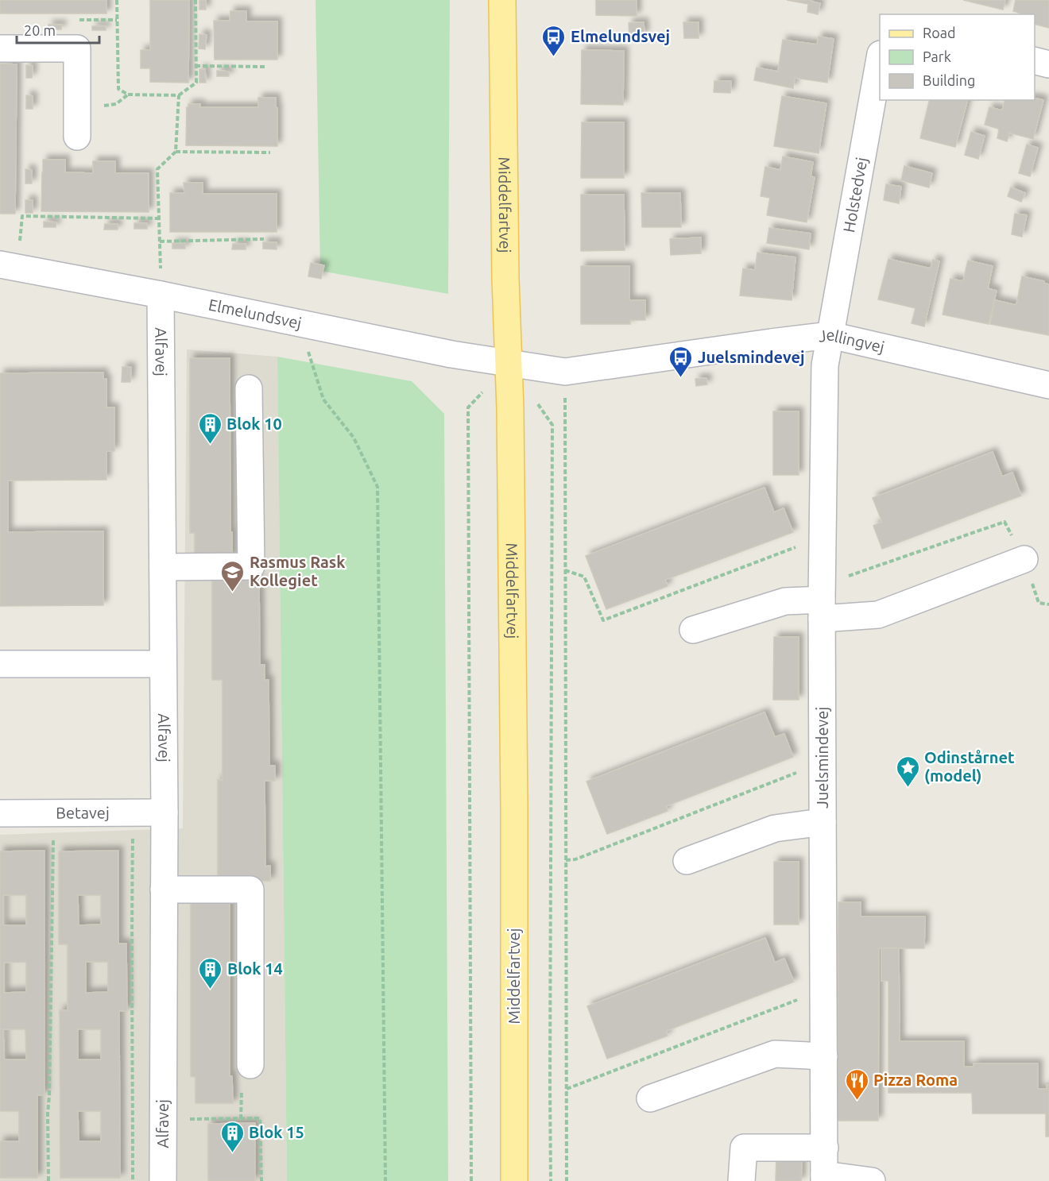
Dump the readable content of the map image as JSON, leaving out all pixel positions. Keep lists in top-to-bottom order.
{
  "streets": {
    "main road": ["Middelfartvej"],
    "street": [
      "Holstedvej",
      "Elmelundsvej",
      "Jellingvej",
      "Alfavej",
      "Juelsmindevej",
      "Betavej"
    ]
  },
  "crossings": [
    ["Holstedvej", "Jellingvej"],
    ["Holstedvej", "Juelsmindevej"],
    ["Middelfartvej", "Elmelundsvej"],
    ["Middelfartvej", "Jellingvej"],
    ["Elmelundsvej", "Jellingvej"],
    ["Elmelundsvej", "Alfavej"],
    ["Jellingvej", "Juelsmindevej"],
    ["Alfavej", "Betavej"]
  ],
  "places": {
    "bus stop": ["Elmelundsvej", "Juelsmindevej"],
    "building": ["Blok 10", "Blok 14", "Blok 15"],
    "school or university": ["Rasmus Rask Kollegiet"],
    "place": ["Odinstårnet (model)"],
    "restaurant": ["Pizza Roma"]
  },
  "legend": ["Road", "Park", "Building"],
  "scale_bar": "20 m"
}
